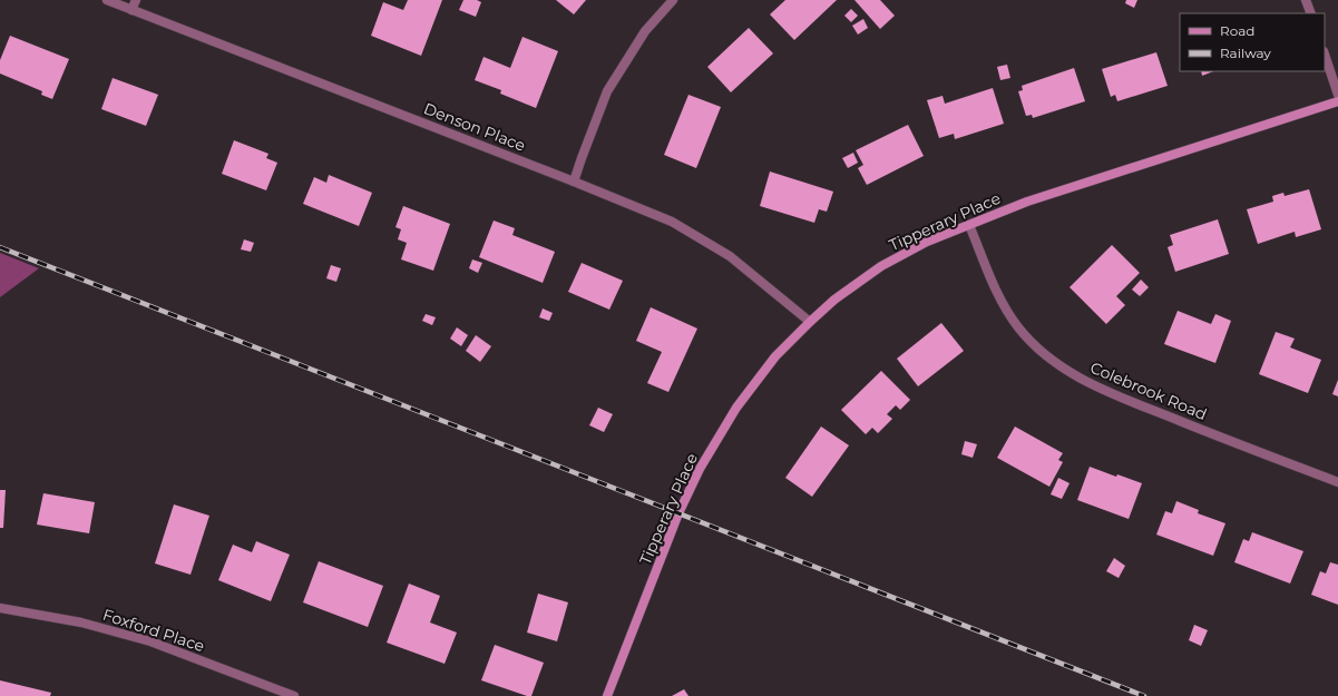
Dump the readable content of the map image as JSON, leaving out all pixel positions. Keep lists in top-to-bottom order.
{
  "streets": {
    "street": [
      "Denson Place",
      "Tipperary Place",
      "Colebrook Road",
      "Foxford Place"
    ]
  },
  "crossings": [
    ["Denson Place", "Tipperary Place"],
    ["Tipperary Place", "Colebrook Road"]
  ],
  "legend": ["Road", "Railway"]
}
